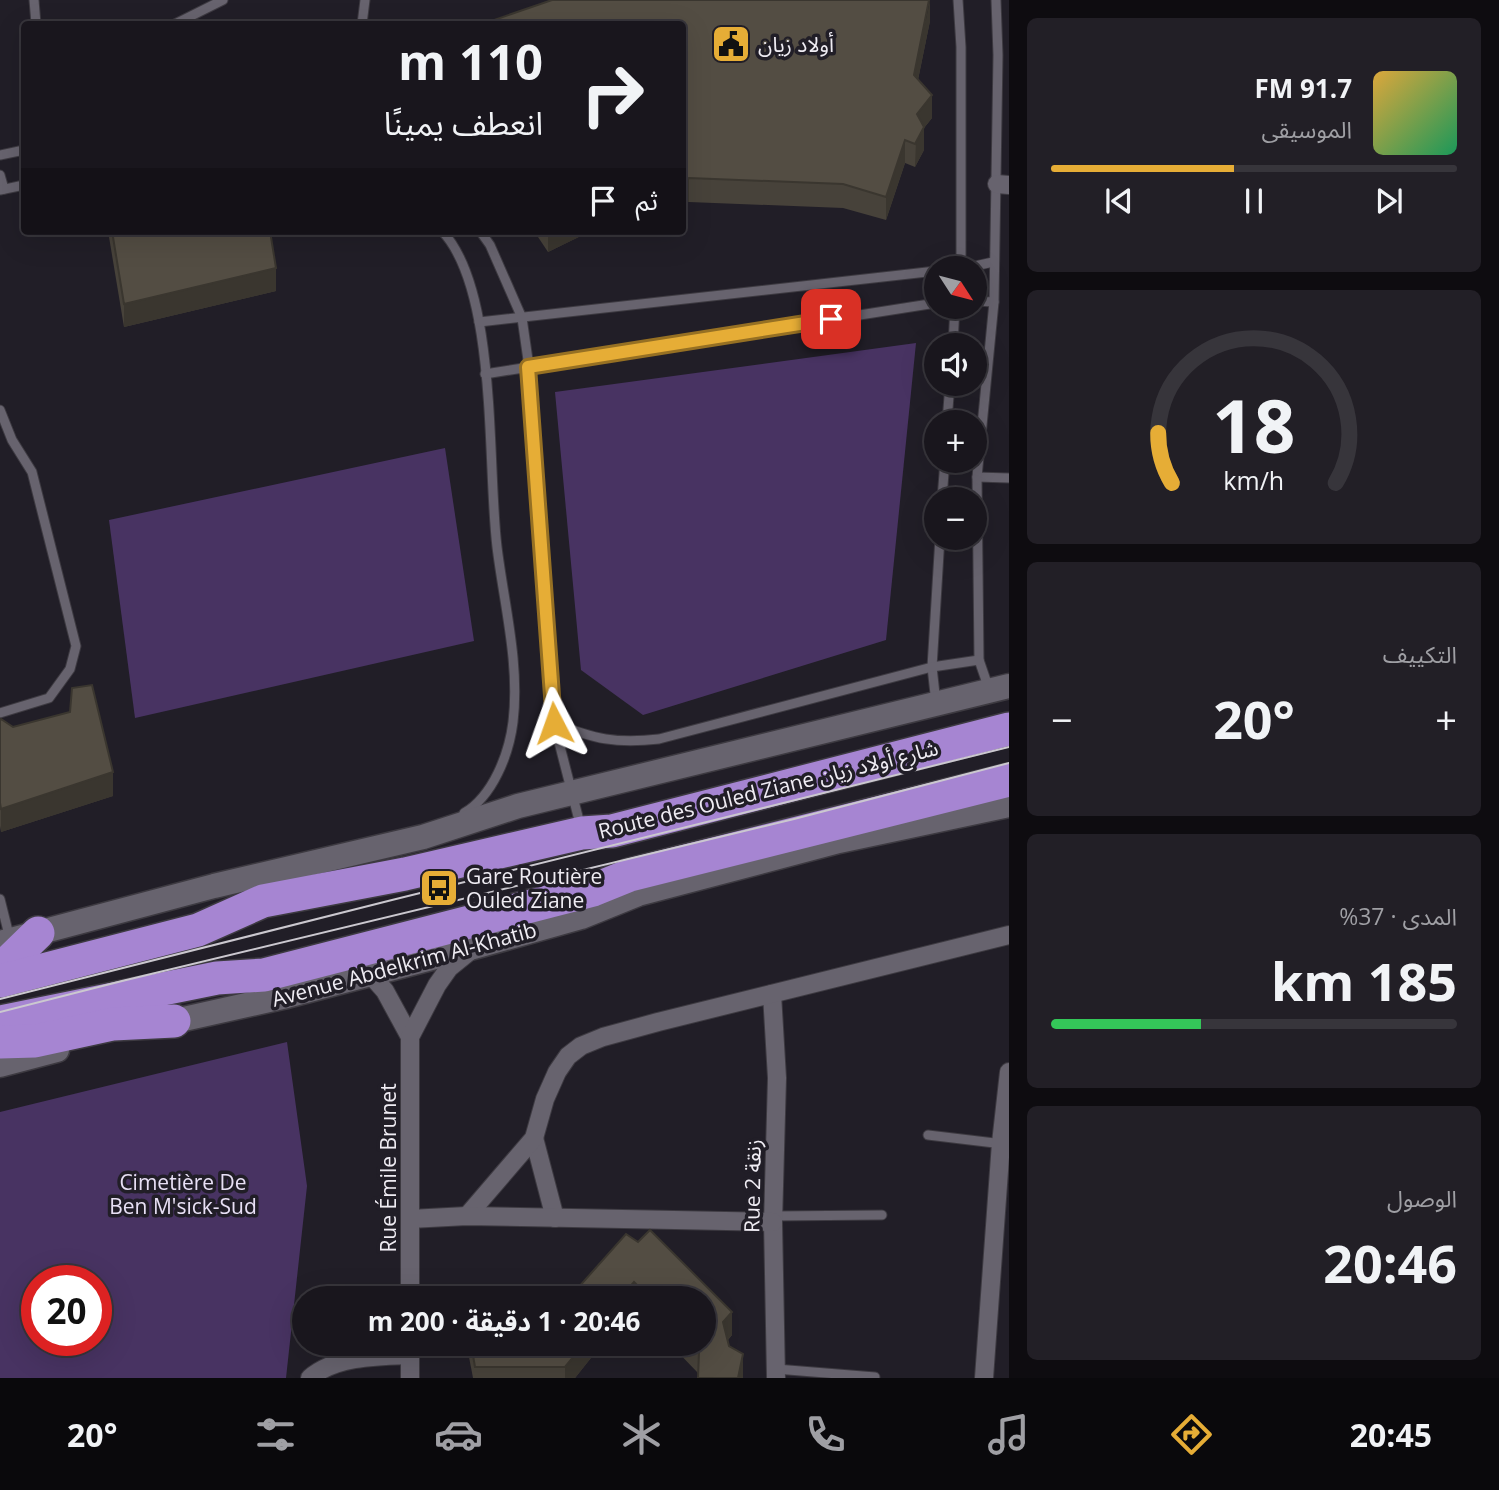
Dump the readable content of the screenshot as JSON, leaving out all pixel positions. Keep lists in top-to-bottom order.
{
  "streets": {
    "highway": ["Route des Ouled Ziane شارع أولاد زيان"],
    "street": ["Avenue Abdelkrim Al-Khatib", "Rue Émile Brunet", "Rue 2 زنقة"]
  },
  "crossings": [
    ["Avenue Abdelkrim Al-Khatib", "Rue Émile Brunet"]
  ],
  "parks": ["Cimetière De Ben M'sick-Sud"],
  "places": {
    "public building": ["أولاد زيان"],
    "bus stop": ["Gare Routière Ouled Ziane"]
  },
  "north": "bottom right",
  "page": {
    "turn": ["110 m", "انعطف يمينًا"],
    "song": ["91.7 FM", "الموسيقى"],
    "then": "ثم",
    "map_buttons": ["+", "−"],
    "tile": [
      "التكييف",
      ["المدى · 37%", "185 km"],
      ["الوصول", "20:46"]
    ],
    "heat": ["−", "20°", "+"],
    "limit": "20",
    "trip": "20:46 · 1 دقيقة · 200 m",
    "tabs": ["20:45", "20°"],
    "gauge": ["18", "km/h"]
  }
}
